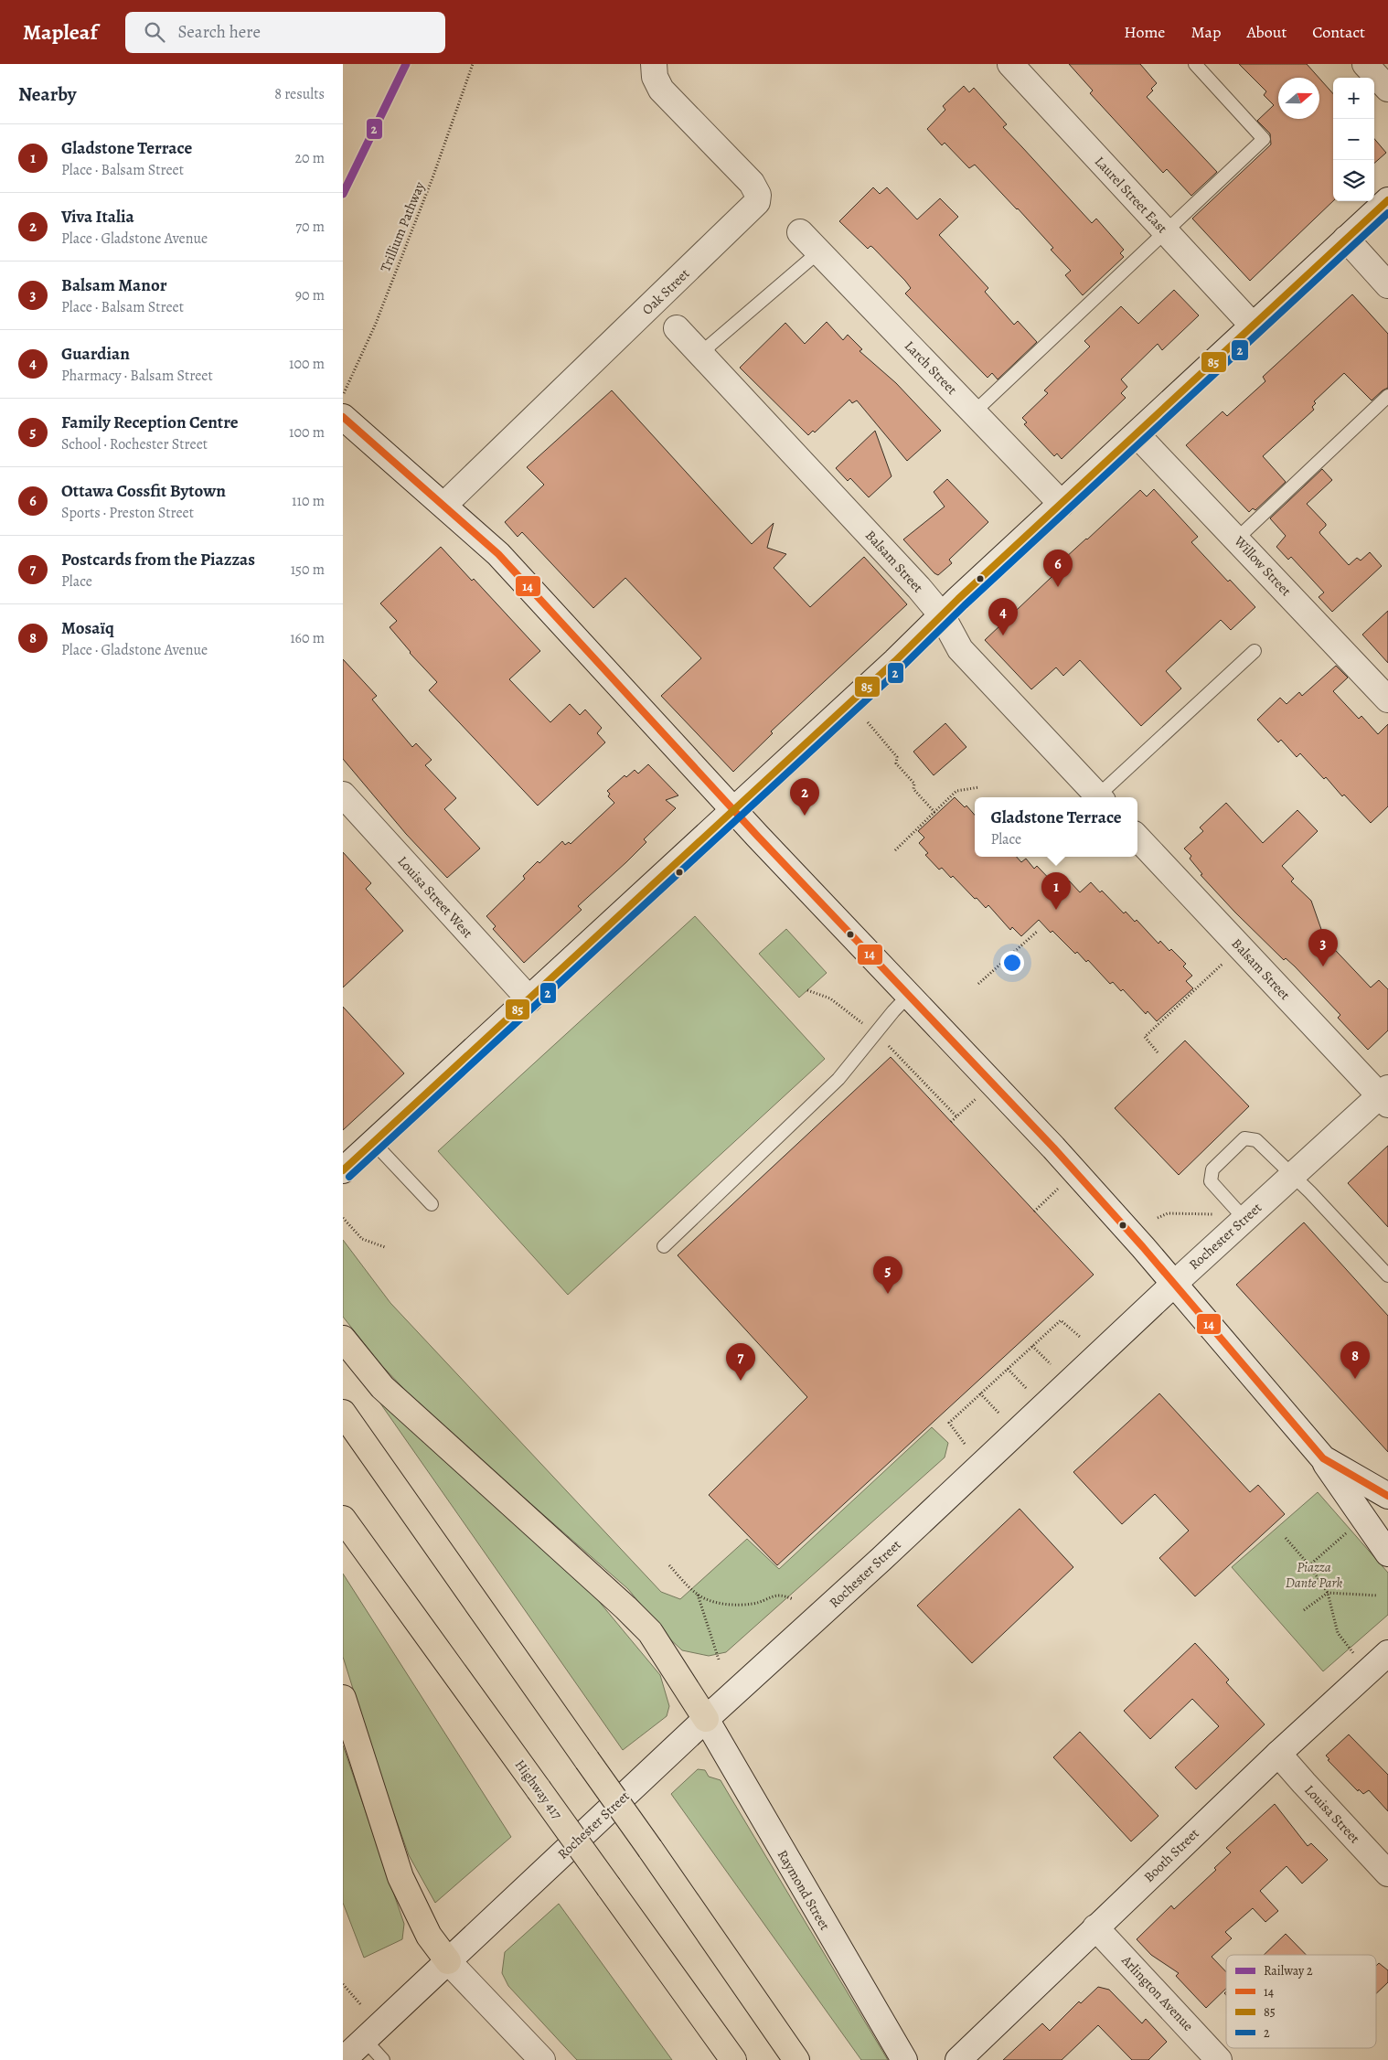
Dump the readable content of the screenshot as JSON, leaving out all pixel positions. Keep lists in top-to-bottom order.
{
  "streets": {
    "highway": ["Highway 417"],
    "street": [
      "Laurel Street East",
      "Oak Street",
      "Larch Street",
      "Balsam Street",
      "Willow Street",
      "Louisa Street West",
      "Rochester Street",
      "Louisa Street",
      "Booth Street",
      "Raymond Street",
      "Arlington Avenue"
    ],
    "path": ["Trillium Pathway"]
  },
  "crossings": [
    ["Balsam Street", "Rochester Street"],
    ["Rochester Street", "Raymond Street"],
    ["Louisa Street", "Booth Street"],
    ["Booth Street", "Arlington Avenue"]
  ],
  "parks": ["Piazza Dante Park"],
  "lines": [
    "rail line 2",
    "transit line 85",
    "transit line 2",
    "transit line 14"
  ],
  "legend": [
    "Railway 2",
    "14",
    "85",
    "2"
  ],
  "north": "right",
  "page": {
    "header": "Mapleaf",
    "search": "Search here",
    "nav": [
      "Home",
      "Map",
      "About",
      "Contact"
    ],
    "heading": ["Nearby", "8 results"],
    "map_buttons": ["+", "−"],
    "list": [
      {
        "mark": "1",
        "name": "Gladstone Terrace",
        "note": "Place · Balsam Street",
        "value": "20 m"
      },
      {
        "mark": "2",
        "name": "Viva Italia",
        "note": "Place · Gladstone Avenue",
        "value": "70 m"
      },
      {
        "mark": "3",
        "name": "Balsam Manor",
        "note": "Place · Balsam Street",
        "value": "90 m"
      },
      {
        "mark": "4",
        "name": "Guardian",
        "note": "Pharmacy · Balsam Street",
        "value": "100 m"
      },
      {
        "mark": "5",
        "name": "Family Reception Centre",
        "note": "School · Rochester Street",
        "value": "100 m"
      },
      {
        "mark": "6",
        "name": "Ottawa Cossfit Bytown",
        "note": "Sports · Preston Street",
        "value": "110 m"
      },
      {
        "mark": "7",
        "name": "Postcards from the Piazzas",
        "note": "Place",
        "value": "150 m"
      },
      {
        "mark": "8",
        "name": "Mosaïq",
        "note": "Place · Gladstone Avenue",
        "value": "160 m"
      }
    ],
    "pins": [
      "6",
      "4",
      "2",
      "1",
      "3",
      "5",
      "8",
      "7"
    ],
    "popup": ["Gladstone Terrace", "Place"]
  }
}
